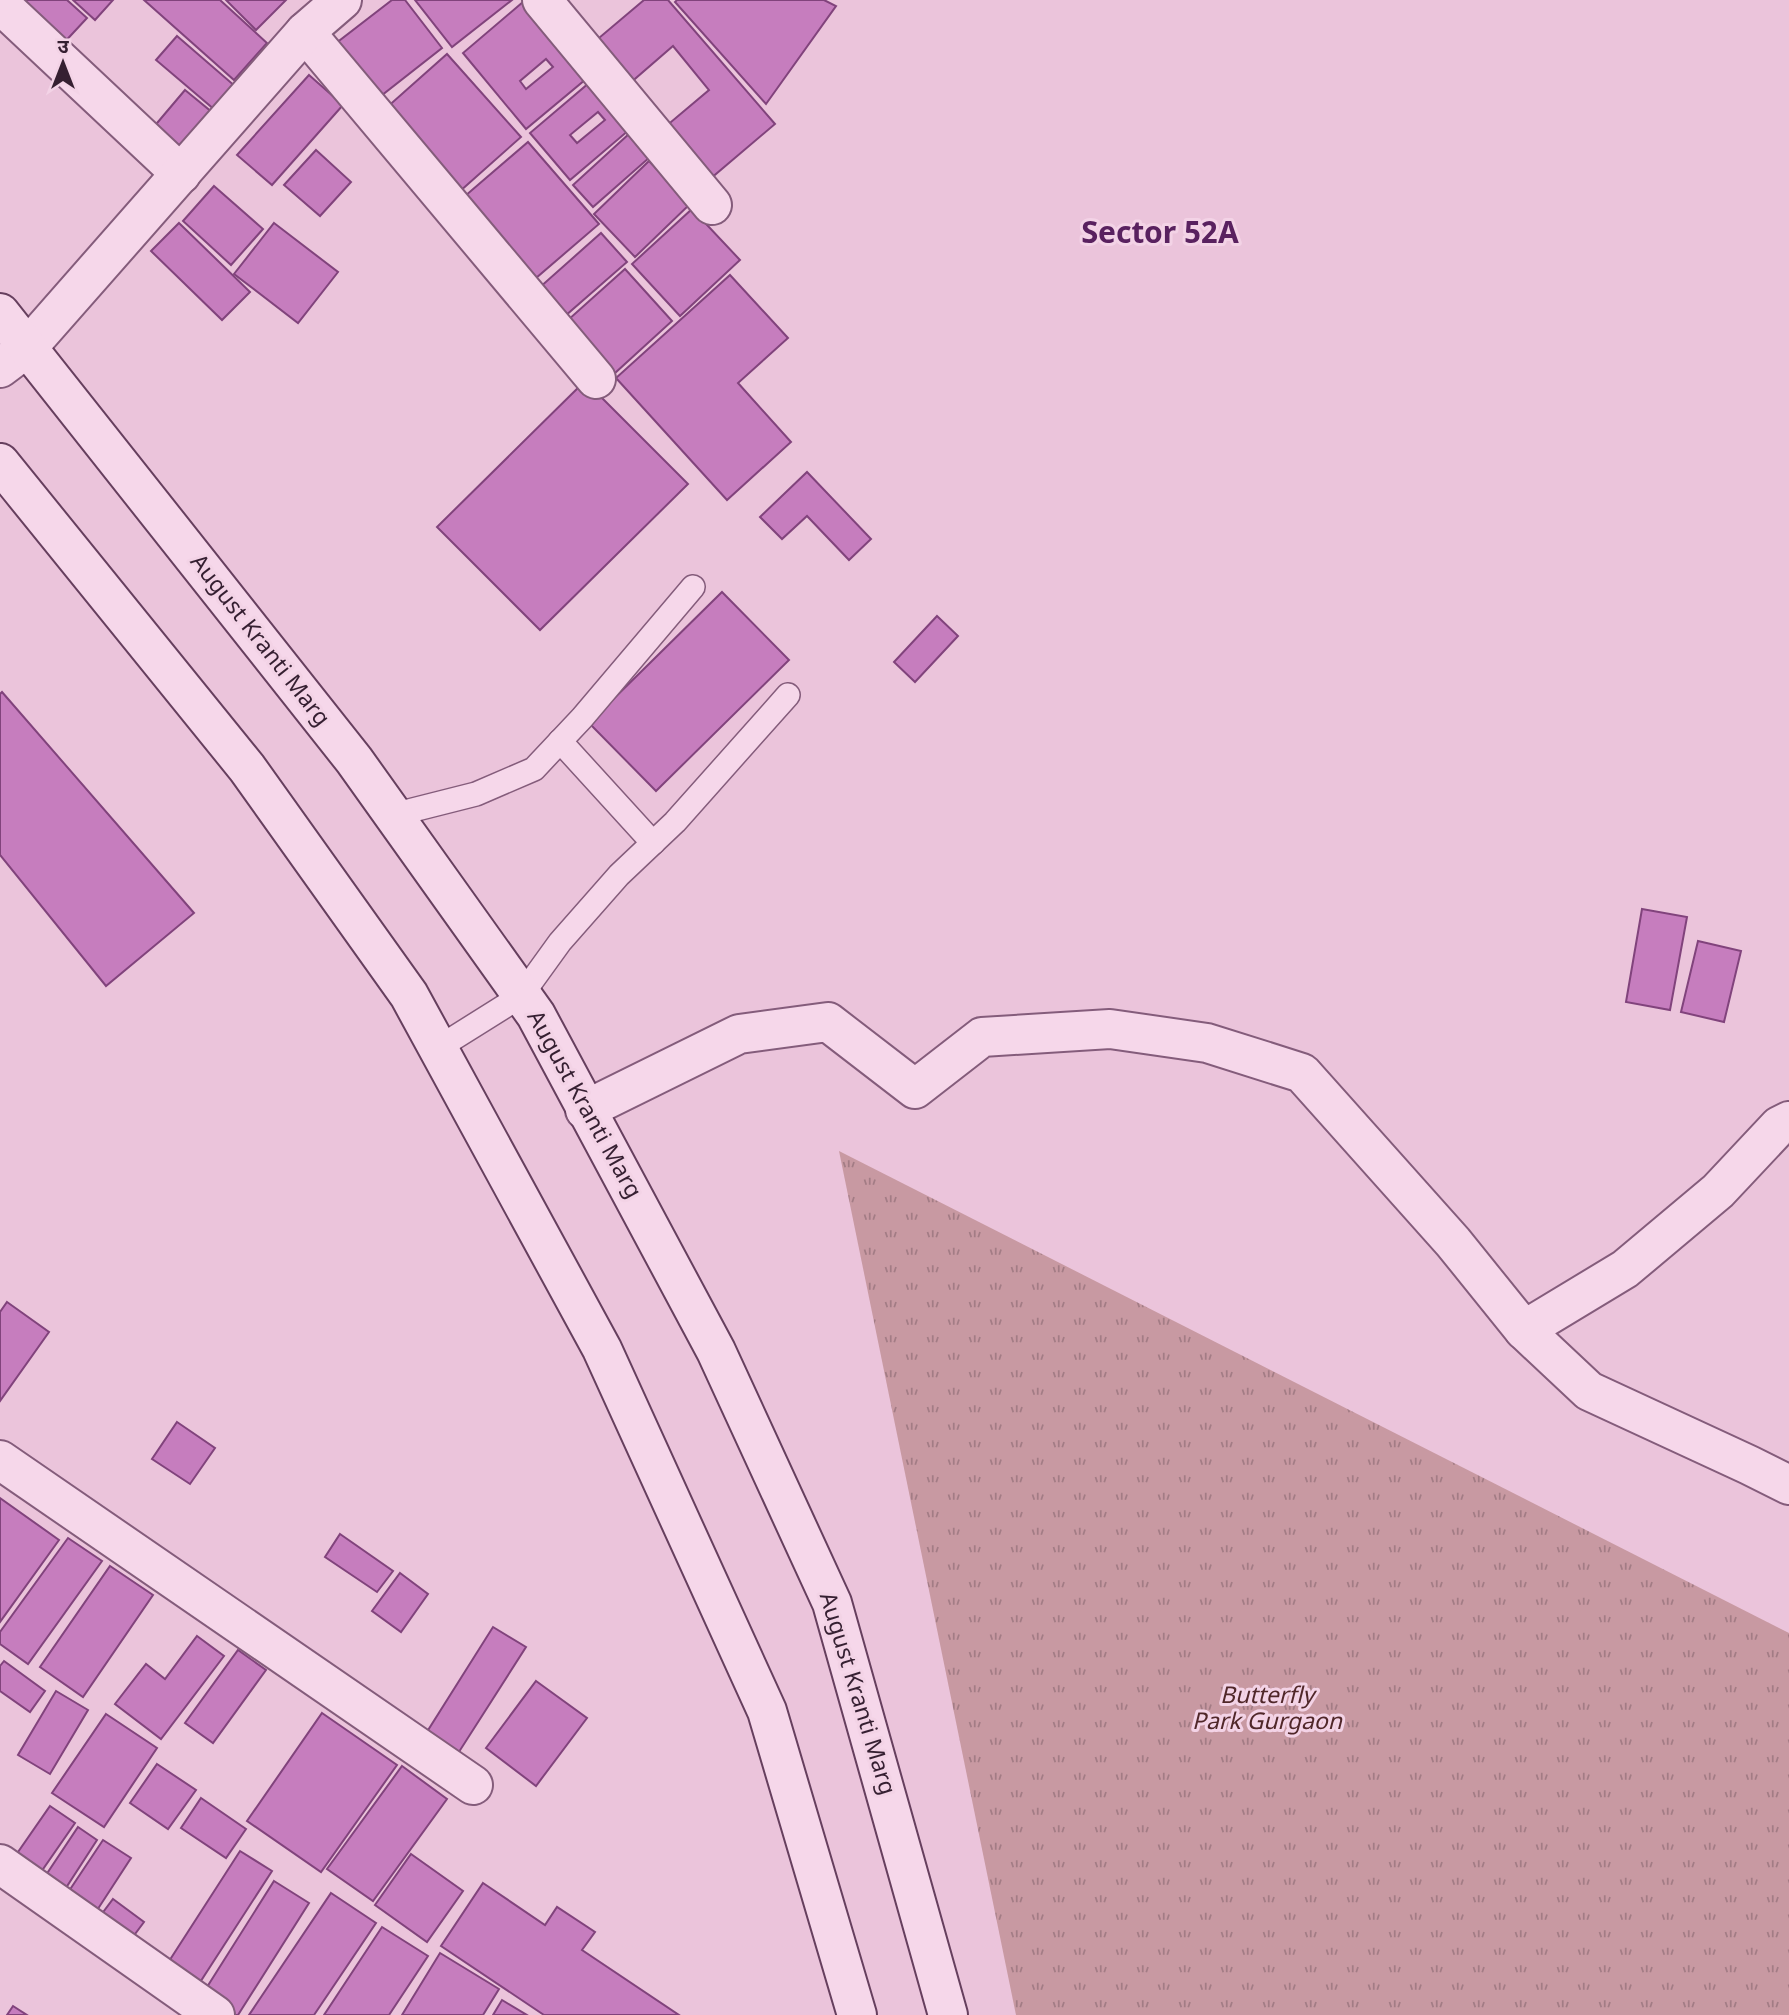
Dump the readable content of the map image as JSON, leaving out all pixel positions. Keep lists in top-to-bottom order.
{
  "streets": {
    "street": ["August Kranti Marg"]
  },
  "districts": ["Sector 52A"],
  "parks": ["Butterfly Park Gurgaon"],
  "north": "top"
}
